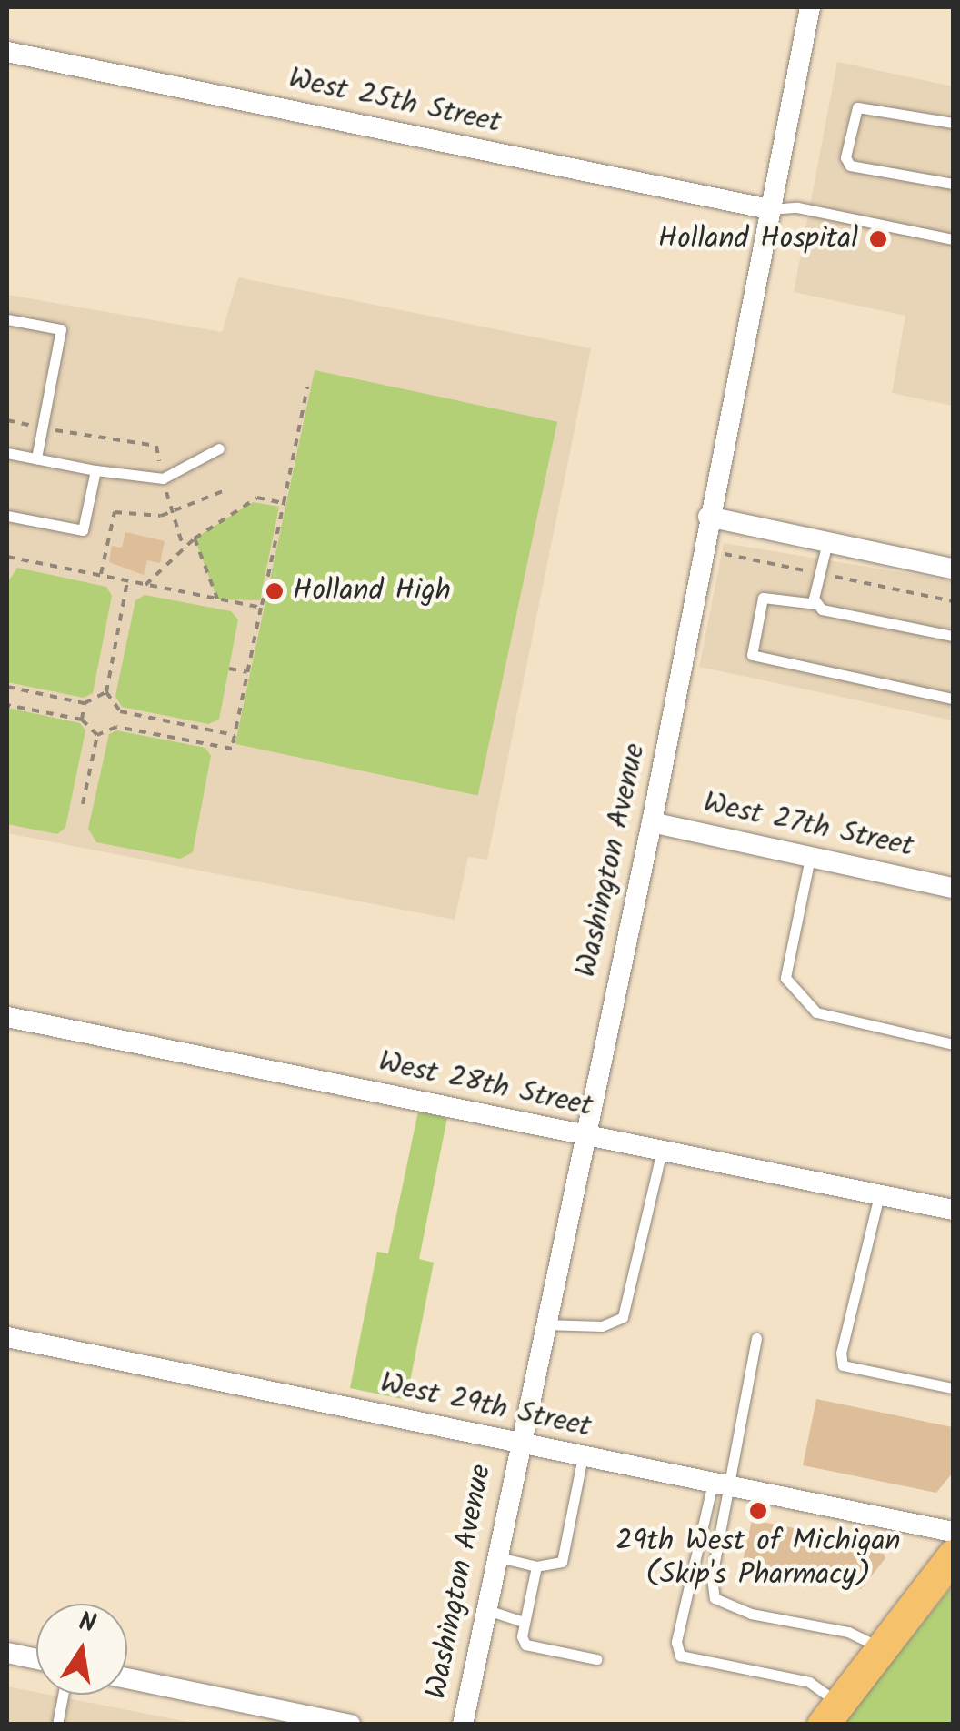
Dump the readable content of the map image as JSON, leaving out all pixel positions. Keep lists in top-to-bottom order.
{
  "streets": {
    "street": [
      "West 25th Street",
      "West 27th Street",
      "Washington Avenue",
      "West 28th Street",
      "West 29th Street"
    ]
  },
  "crossings": [
    ["West 25th Street", "Washington Avenue"],
    ["West 27th Street", "Washington Avenue"],
    ["Washington Avenue", "West 28th Street"],
    ["Washington Avenue", "West 29th Street"]
  ],
  "places": ["Holland Hospital", "Holland High", "29th West of Michigan (Skip's Pharmacy)"],
  "north": "top"
}
